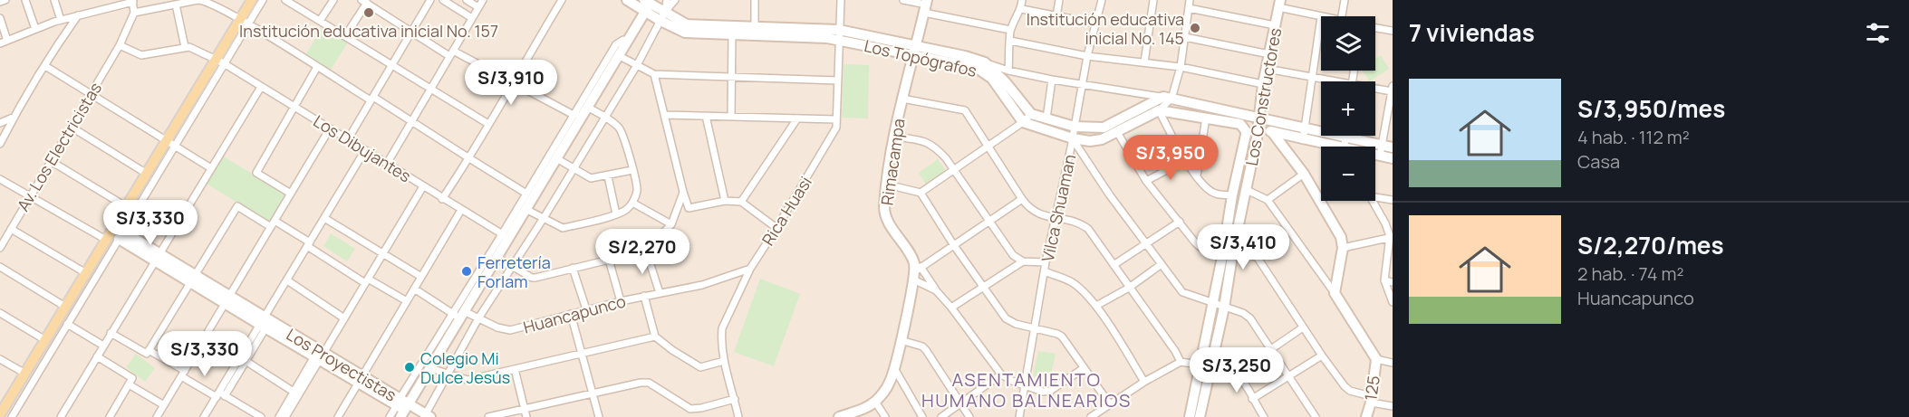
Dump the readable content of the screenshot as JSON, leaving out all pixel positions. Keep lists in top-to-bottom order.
{
  "streets": {
    "main road": [
      "Los Topógrafos",
      "Los Constructores",
      "Rimacampa",
      "Los Proyectistas",
      "125"
    ],
    "street": [
      "Av. Los Electricistas",
      "Los Dibujantes",
      "Vilca Shuaman",
      "Rica Huasi",
      "Huancapunco"
    ]
  },
  "crossings": [
    ["Los Topógrafos", "Rimacampa"],
    ["Los Topógrafos", "Rica Huasi"],
    ["Rica Huasi", "Huancapunco"]
  ],
  "districts": ["ASENTAMIENTO HUMANO BALNEARIOS"],
  "places": [
    "Institución educativa inicial No. 157",
    "Institución educativa inicial No. 145",
    "Ferretería Forlam",
    "Colegio Mi Dulce Jesús"
  ],
  "page": {
    "heading": "7 viviendas",
    "map_buttons": ["+", "−"],
    "price": [
      "S/3,910",
      "S/3,950",
      "S/3,330",
      "S/3,410",
      "S/2,270",
      "S/3,330",
      "S/3,250"
    ],
    "list": [
      {
        "name": "S/3,950/mes",
        "note": "4 hab. · 112 m² · Casa"
      },
      {
        "name": "S/2,270/mes",
        "note": "2 hab. · 74 m² · Huancapunco"
      }
    ]
  }
}
